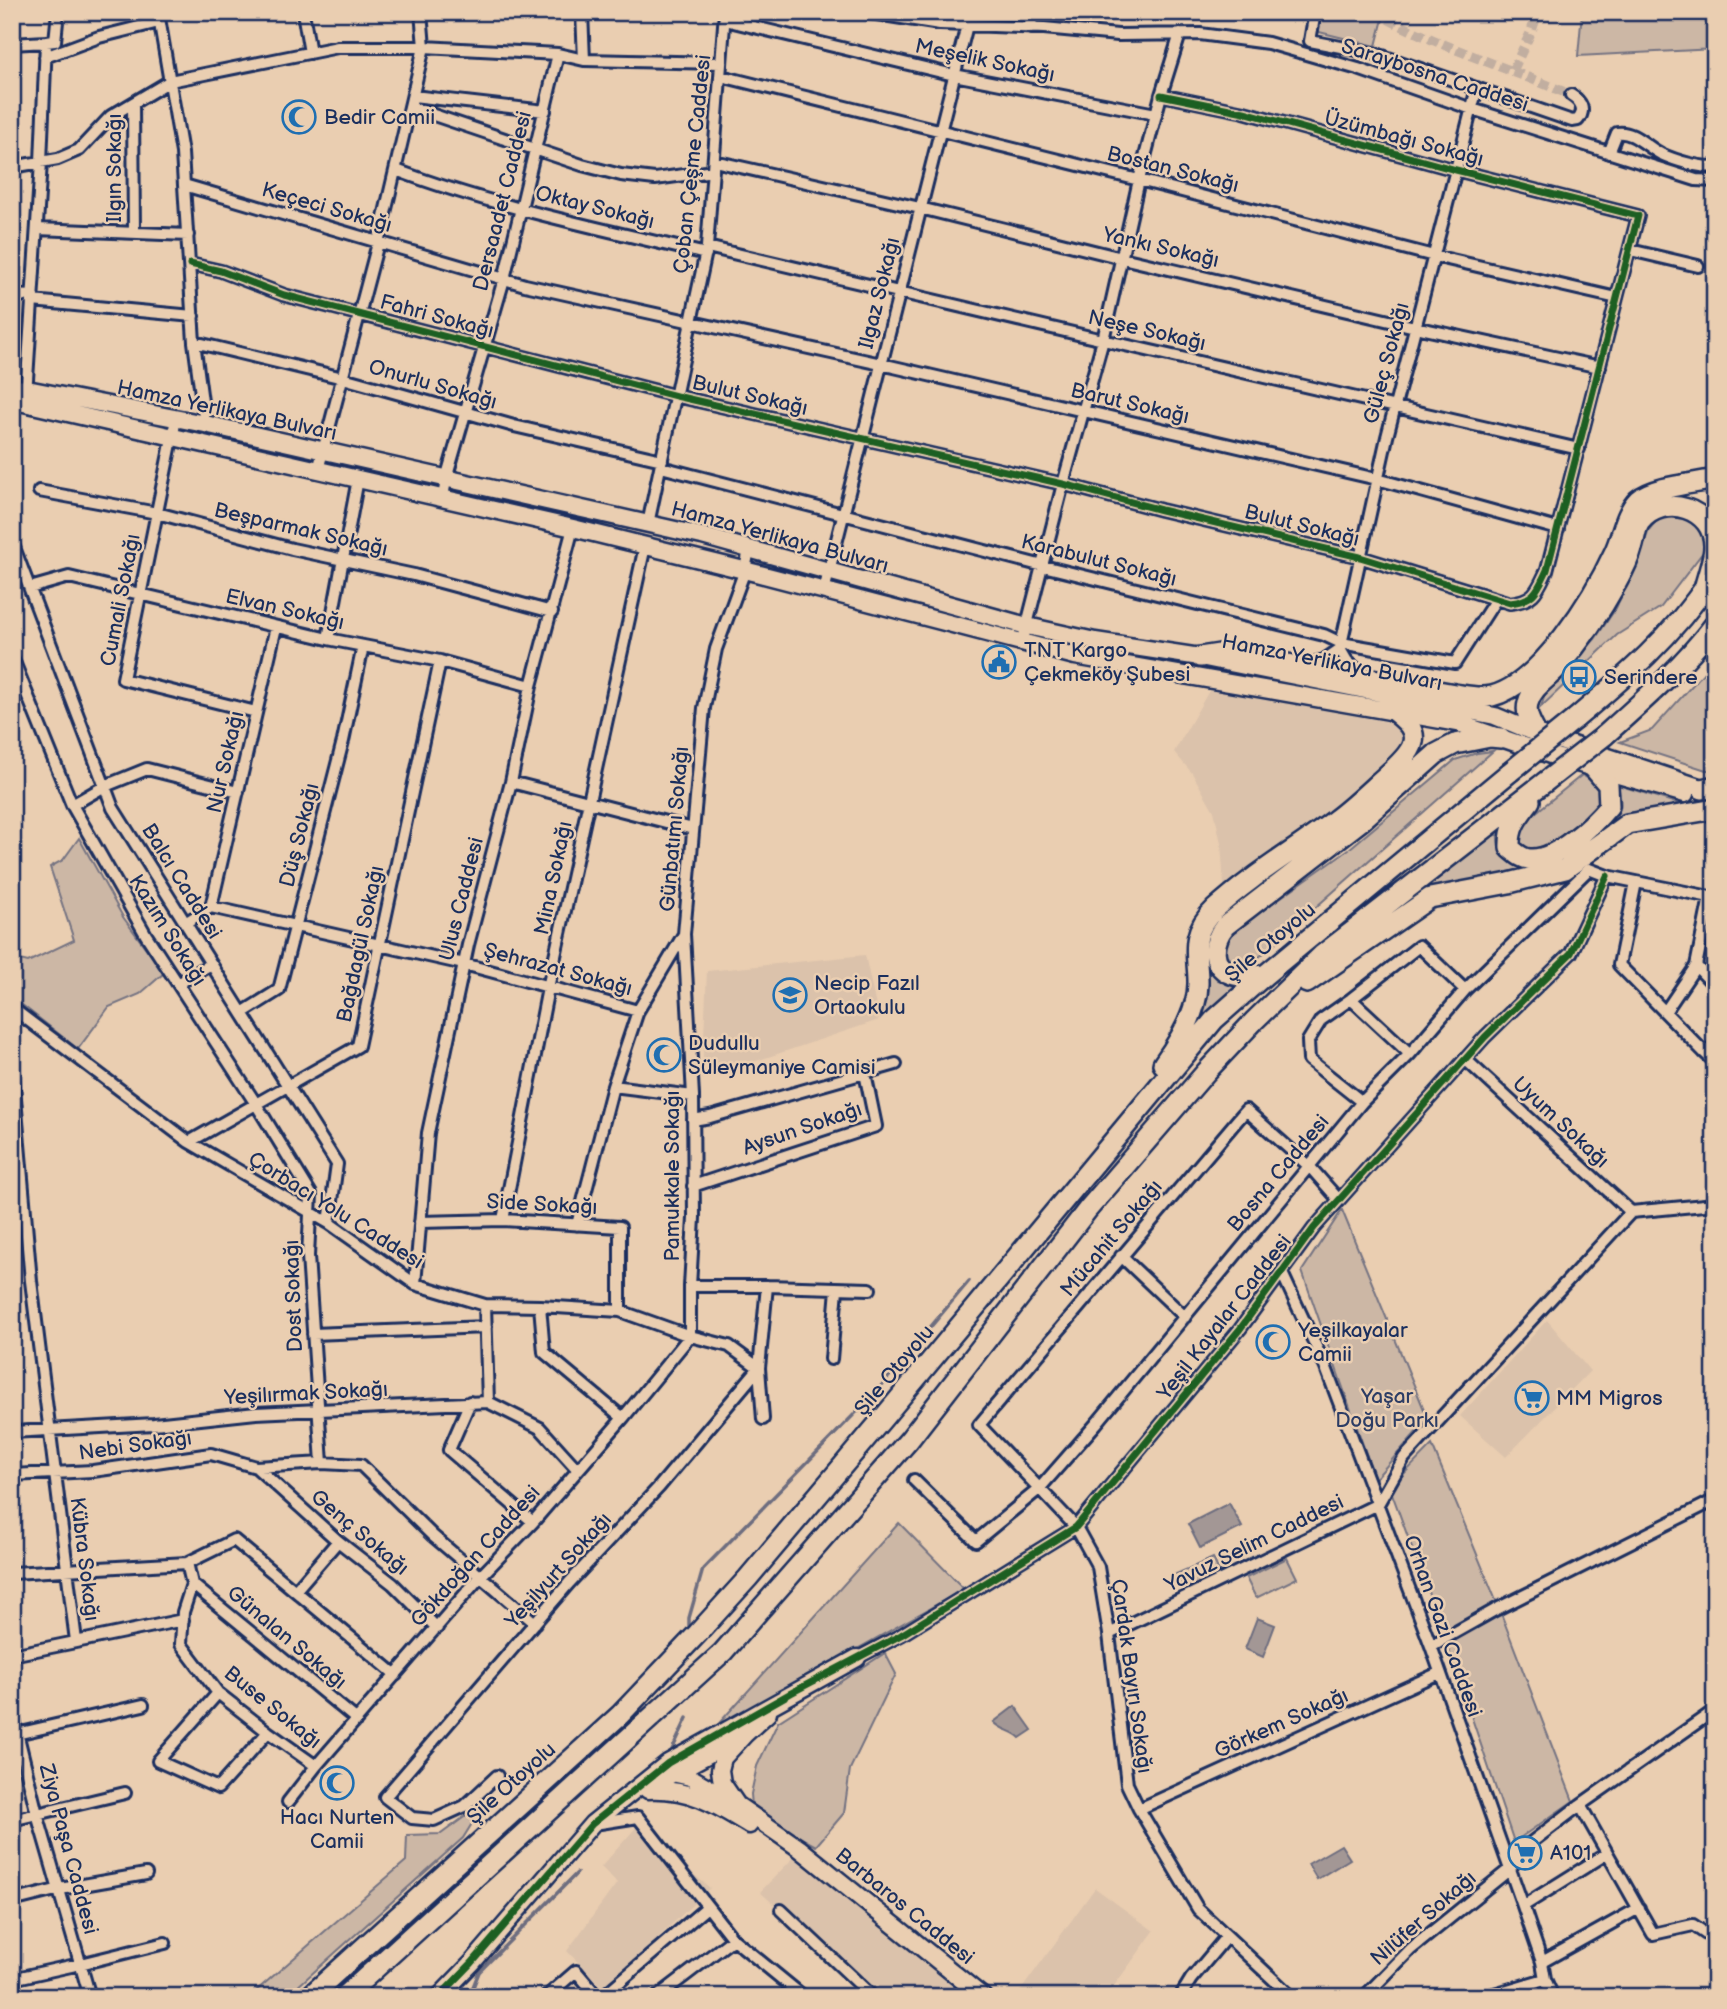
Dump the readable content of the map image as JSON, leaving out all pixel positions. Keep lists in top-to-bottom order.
{
  "streets": {
    "highway": ["Şile Otoyolu"],
    "main road": ["Hamza Yerlikaya Bulvarı", "Yeşil Kayalar Caddesi", "Barbaros Caddesi"],
    "street": [
      "Meşelik Sokağı",
      "Saraybosna Caddesi",
      "Üzümbağı Sokağı",
      "Çoban Çeşme Caddesi",
      "Ilgın Sokağı",
      "Bostan Sokağı",
      "Dersaadet Caddesi",
      "Keçeci Sokağı",
      "Oktay Sokağı",
      "Yankı Sokağı",
      "Ilgaz Sokağı",
      "Fahri Sokağı",
      "Neşe Sokağı",
      "Güleç Sokağı",
      "Onurlu Sokağı",
      "Bulut Sokağı",
      "Barut Sokağı",
      "Beşparmak Sokağı",
      "Karabulut Sokağı",
      "Cumali Sokağı",
      "Elvan Sokağı",
      "Nur Sokağı",
      "Günbatımı Sokağı",
      "Düş Sokağı",
      "Mina Sokağı",
      "Balcı Caddesi",
      "Ulus Caddesi",
      "Kazım Sokağı",
      "Bağdagül Sokağı",
      "Şehrazat Sokağı",
      "Uyum Sokağı",
      "Aysun Sokağı",
      "Bosna Caddesi",
      "Pamukkale Sokağı",
      "Side Sokağı",
      "Çorbacı Yolu Caddesi",
      "Mücahit Sokağı",
      "Dost Sokağı",
      "Yeşilırmak Sokağı",
      "Nebi Sokağı",
      "Genç Sokağı",
      "Yavuz Selim Caddesi",
      "Gökdoğan Caddesi",
      "Kübra Sokağı",
      "Yeşilyurt Sokağı",
      "Orhan Gazi Caddesi",
      "Günalan Sokağı",
      "Çardak Bayırı Sokağı",
      "Buse Sokağı",
      "Görkem Sokağı",
      "Ziya Paşa Caddesi",
      "Nilüfer Sokağı"
    ]
  },
  "crossings": [
    ["Meşelik Sokağı", "Çoban Çeşme Caddesi"],
    ["Meşelik Sokağı", "Ilgaz Sokağı"],
    ["Saraybosna Caddesi", "Ilgaz Sokağı"],
    ["Saraybosna Caddesi", "Güleç Sokağı"],
    ["Üzümbağı Sokağı", "Güleç Sokağı"],
    ["Üzümbağı Sokağı", "Bulut Sokağı"],
    ["Çoban Çeşme Caddesi", "Bostan Sokağı"],
    ["Çoban Çeşme Caddesi", "Keçeci Sokağı"],
    ["Çoban Çeşme Caddesi", "Oktay Sokağı"],
    ["Çoban Çeşme Caddesi", "Yankı Sokağı"],
    ["Çoban Çeşme Caddesi", "Fahri Sokağı"],
    ["Çoban Çeşme Caddesi", "Neşe Sokağı"],
    ["Çoban Çeşme Caddesi", "Onurlu Sokağı"],
    ["Çoban Çeşme Caddesi", "Bulut Sokağı"],
    ["Çoban Çeşme Caddesi", "Barut Sokağı"],
    ["Çoban Çeşme Caddesi", "Hamza Yerlikaya Bulvarı"],
    ["Çoban Çeşme Caddesi", "Karabulut Sokağı"],
    ["Bostan Sokağı", "Ilgaz Sokağı"],
    ["Bostan Sokağı", "Güleç Sokağı"],
    ["Bostan Sokağı", "Bulut Sokağı"],
    ["Dersaadet Caddesi", "Keçeci Sokağı"],
    ["Dersaadet Caddesi", "Oktay Sokağı"],
    ["Dersaadet Caddesi", "Fahri Sokağı"],
    ["Dersaadet Caddesi", "Onurlu Sokağı"],
    ["Dersaadet Caddesi", "Hamza Yerlikaya Bulvarı"],
    ["Keçeci Sokağı", "Barut Sokağı"],
    ["Oktay Sokağı", "Neşe Sokağı"],
    ["Yankı Sokağı", "Ilgaz Sokağı"],
    ["Yankı Sokağı", "Güleç Sokağı"],
    ["Yankı Sokağı", "Bulut Sokağı"],
    ["Ilgaz Sokağı", "Neşe Sokağı"],
    ["Ilgaz Sokağı", "Bulut Sokağı"],
    ["Ilgaz Sokağı", "Barut Sokağı"],
    ["Ilgaz Sokağı", "Hamza Yerlikaya Bulvarı"],
    ["Ilgaz Sokağı", "Karabulut Sokağı"],
    ["Fahri Sokağı", "Bulut Sokağı"],
    ["Neşe Sokağı", "Güleç Sokağı"],
    ["Neşe Sokağı", "Bulut Sokağı"],
    ["Güleç Sokağı", "Bulut Sokağı"],
    ["Güleç Sokağı", "Barut Sokağı"],
    ["Güleç Sokağı", "Karabulut Sokağı"],
    ["Onurlu Sokağı", "Karabulut Sokağı"],
    ["Bulut Sokağı", "Barut Sokağı"],
    ["Bulut Sokağı", "Karabulut Sokağı"],
    ["Hamza Yerlikaya Bulvarı", "Cumali Sokağı"],
    ["Hamza Yerlikaya Bulvarı", "Günbatımı Sokağı"],
    ["Hamza Yerlikaya Bulvarı", "Mina Sokağı"],
    ["Hamza Yerlikaya Bulvarı", "Ulus Caddesi"],
    ["Beşparmak Sokağı", "Cumali Sokağı"],
    ["Beşparmak Sokağı", "Ulus Caddesi"],
    ["Cumali Sokağı", "Elvan Sokağı"],
    ["Cumali Sokağı", "Nur Sokağı"],
    ["Elvan Sokağı", "Nur Sokağı"],
    ["Elvan Sokağı", "Düş Sokağı"],
    ["Elvan Sokağı", "Balcı Caddesi"],
    ["Elvan Sokağı", "Ulus Caddesi"],
    ["Elvan Sokağı", "Bağdagül Sokağı"],
    ["Nur Sokağı", "Şehrazat Sokağı"],
    ["Günbatımı Sokağı", "Şehrazat Sokağı"],
    ["Günbatımı Sokağı", "Pamukkale Sokağı"],
    ["Günbatımı Sokağı", "Side Sokağı"],
    ["Düş Sokağı", "Balcı Caddesi"],
    ["Düş Sokağı", "Şehrazat Sokağı"],
    ["Mina Sokağı", "Şehrazat Sokağı"],
    ["Mina Sokağı", "Side Sokağı"],
    ["Balcı Caddesi", "Bağdagül Sokağı"],
    ["Balcı Caddesi", "Çorbacı Yolu Caddesi"],
    ["Ulus Caddesi", "Şehrazat Sokağı"],
    ["Ulus Caddesi", "Side Sokağı"],
    ["Ulus Caddesi", "Çorbacı Yolu Caddesi"],
    ["Kazım Sokağı", "Bağdagül Sokağı"],
    ["Kazım Sokağı", "Çorbacı Yolu Caddesi"],
    ["Kazım Sokağı", "Dost Sokağı"],
    ["Bağdagül Sokağı", "Şehrazat Sokağı"],
    ["Bağdagül Sokağı", "Çorbacı Yolu Caddesi"],
    ["Uyum Sokağı", "Yeşil Kayalar Caddesi"],
    ["Aysun Sokağı", "Pamukkale Sokağı"],
    ["Bosna Caddesi", "Mücahit Sokağı"],
    ["Bosna Caddesi", "Yeşil Kayalar Caddesi"],
    ["Bosna Caddesi", "Çardak Bayırı Sokağı"],
    ["Pamukkale Sokağı", "Çorbacı Yolu Caddesi"],
    ["Pamukkale Sokağı", "Gökdoğan Caddesi"],
    ["Side Sokağı", "Çorbacı Yolu Caddesi"],
    ["Çorbacı Yolu Caddesi", "Dost Sokağı"],
    ["Çorbacı Yolu Caddesi", "Gökdoğan Caddesi"],
    ["Çorbacı Yolu Caddesi", "Yeşilyurt Sokağı"],
    ["Mücahit Sokağı", "Yeşil Kayalar Caddesi"],
    ["Mücahit Sokağı", "Çardak Bayırı Sokağı"],
    ["Dost Sokağı", "Yeşilırmak Sokağı"],
    ["Dost Sokağı", "Nebi Sokağı"],
    ["Yeşil Kayalar Caddesi", "Orhan Gazi Caddesi"],
    ["Yeşil Kayalar Caddesi", "Çardak Bayırı Sokağı"],
    ["Yeşilırmak Sokağı", "Gökdoğan Caddesi"],
    ["Yeşilırmak Sokağı", "Kübra Sokağı"],
    ["Nebi Sokağı", "Genç Sokağı"],
    ["Nebi Sokağı", "Gökdoğan Caddesi"],
    ["Nebi Sokağı", "Kübra Sokağı"],
    ["Nebi Sokağı", "Yeşilyurt Sokağı"],
    ["Genç Sokağı", "Gökdoğan Caddesi"],
    ["Yavuz Selim Caddesi", "Orhan Gazi Caddesi"],
    ["Yavuz Selim Caddesi", "Çardak Bayırı Sokağı"],
    ["Gökdoğan Caddesi", "Günalan Sokağı"],
    ["Gökdoğan Caddesi", "Buse Sokağı"],
    ["Orhan Gazi Caddesi", "Görkem Sokağı"],
    ["Orhan Gazi Caddesi", "Nilüfer Sokağı"],
    ["Günalan Sokağı", "Buse Sokağı"],
    ["Çardak Bayırı Sokağı", "Görkem Sokağı"]
  ],
  "parks": ["Yaşar Doğu Parkı"],
  "places": {
    "mosque": [
      "Bedir Camii",
      "Dudullu Süleymaniye Camisi",
      "Yeşilkayalar Camii",
      "Hacı Nurten Camii"
    ],
    "public building": ["TNT Kargo Çekmeköy Şubesi"],
    "bus stop": ["Serindere"],
    "school or university": ["Necip Fazıl Ortaokulu"],
    "supermarket": ["MM Migros", "A101"]
  }
}
